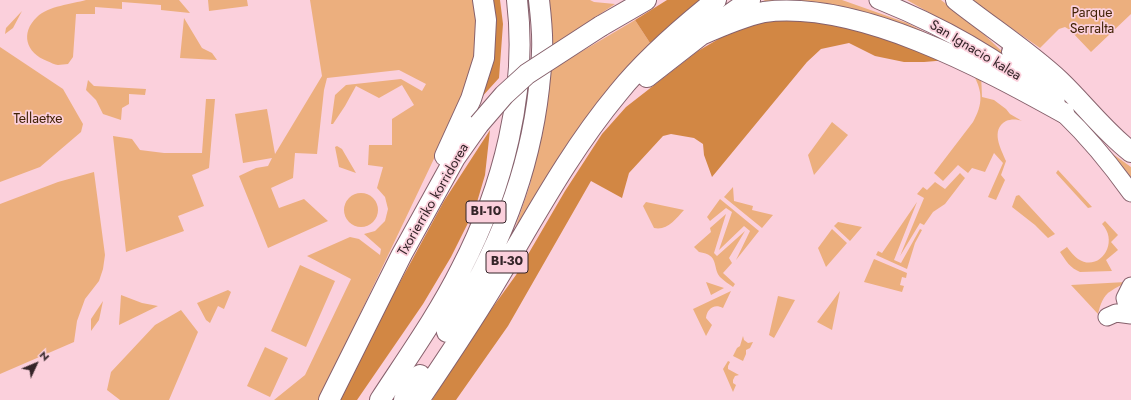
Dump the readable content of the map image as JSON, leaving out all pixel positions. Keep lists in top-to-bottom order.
{
  "streets": {
    "highway": ["Txorierriko korridorea", "BI-10", "BI-30"],
    "main road": ["San Ignacio kalea"]
  },
  "parks": ["Parque Serralta", "Tellaetxe"],
  "north": "top right"
}
